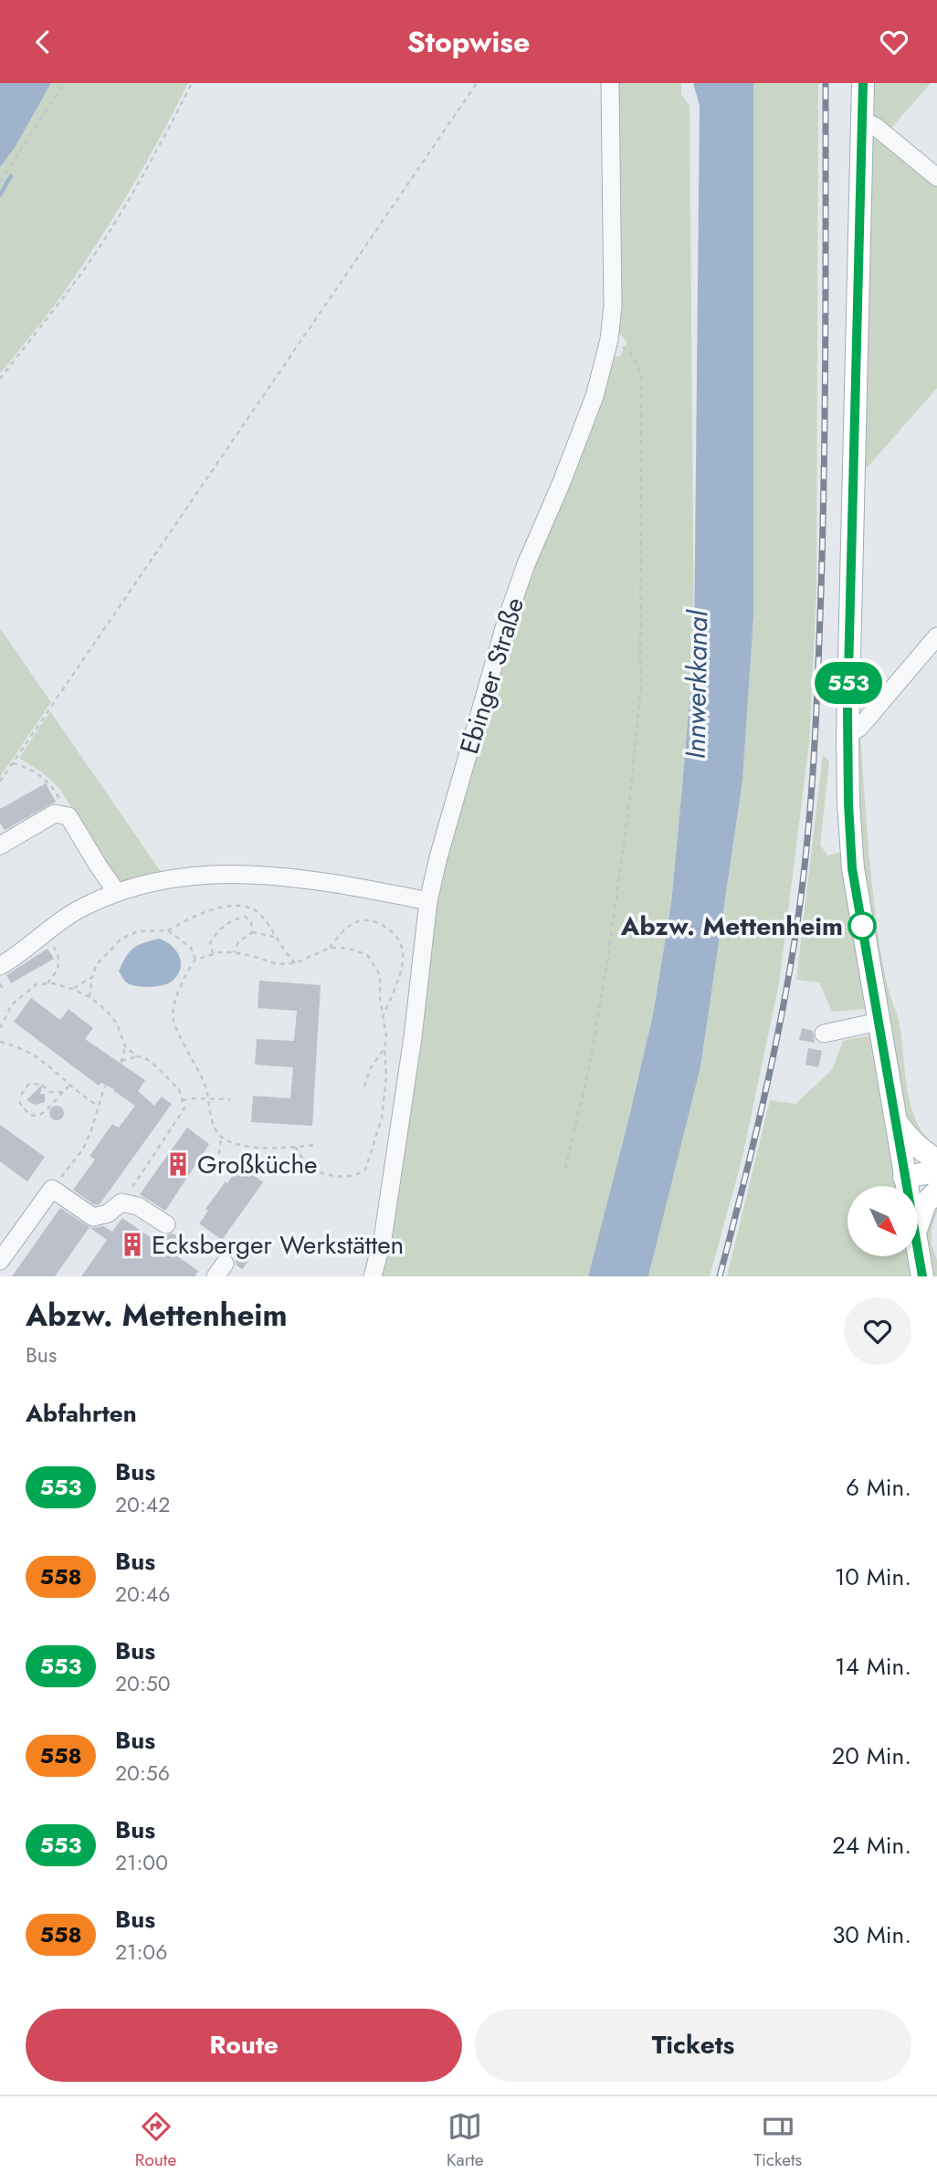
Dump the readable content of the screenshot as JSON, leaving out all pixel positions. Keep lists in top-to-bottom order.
{
  "streets": {
    "street": ["Ebinger Straße"]
  },
  "water": ["Innwerkkanal"],
  "places": {
    "other": ["Abzw. Mettenheim"],
    "building": ["Großküche", "Ecksberger Werkstätten"]
  },
  "lines": ["bus line 553"],
  "north": "bottom right",
  "page": {
    "header": "Stopwise",
    "on_map": "553",
    "heading": [
      ["Abzw. Mettenheim", "Bus"],
      "Abfahrten"
    ],
    "list": [
      {
        "mark": "553",
        "name": "Bus",
        "note": "20:42",
        "value": "6 Min."
      },
      {
        "mark": "558",
        "name": "Bus",
        "note": "20:46",
        "value": "10 Min."
      },
      {
        "mark": "553",
        "name": "Bus",
        "note": "20:50",
        "value": "14 Min."
      },
      {
        "mark": "558",
        "name": "Bus",
        "note": "20:56",
        "value": "20 Min."
      },
      {
        "mark": "553",
        "name": "Bus",
        "note": "21:00",
        "value": "24 Min."
      },
      {
        "mark": "558",
        "name": "Bus",
        "note": "21:06",
        "value": "30 Min."
      }
    ],
    "buttons": ["Route", "Tickets"],
    "tabs": ["Route", "Karte", "Tickets"]
  }
}
